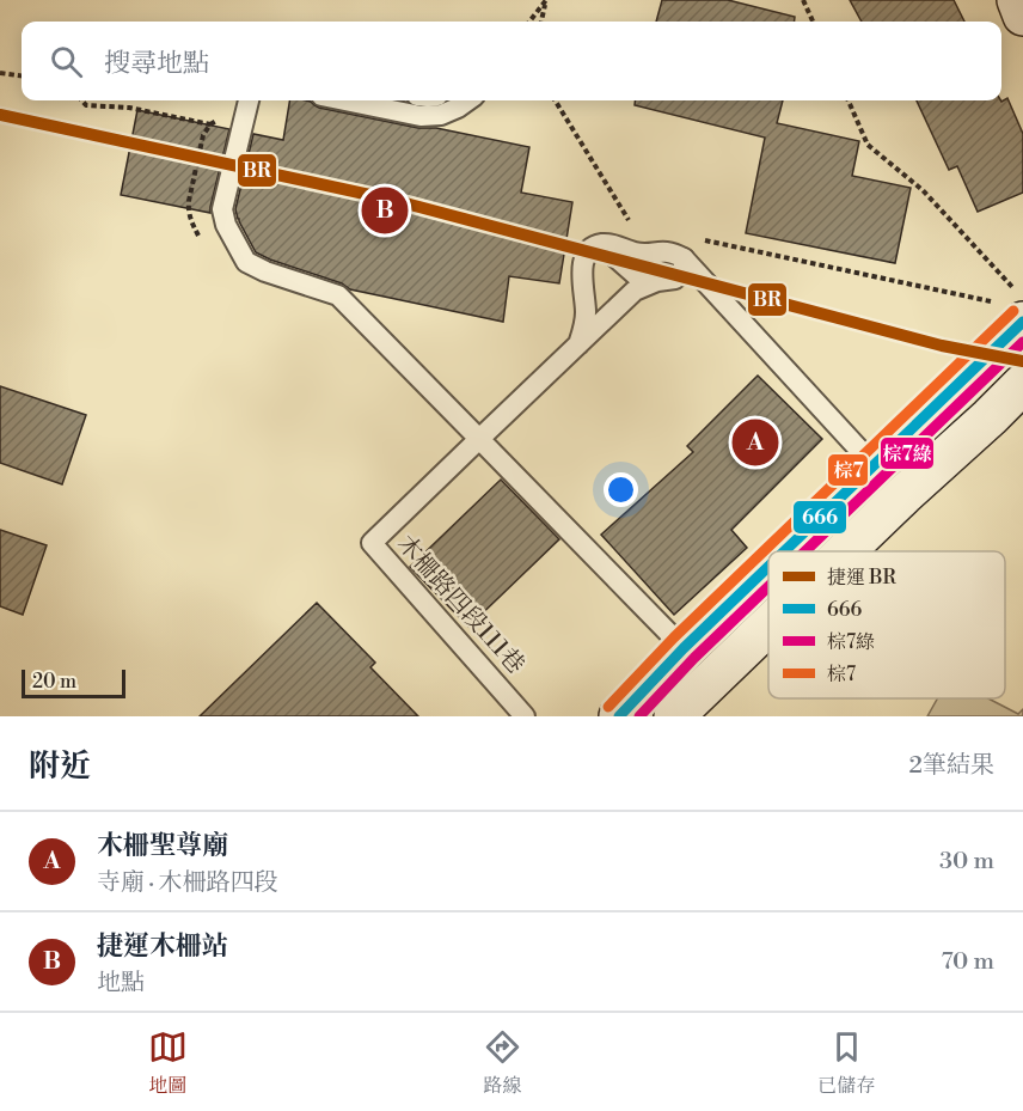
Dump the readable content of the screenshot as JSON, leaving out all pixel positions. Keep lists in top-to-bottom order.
{
  "streets": {
    "lane": ["木柵路四段111巷"]
  },
  "lines": [
    "metro line BR",
    "transit line 棕7",
    "transit line 666",
    "transit line 棕7綠"
  ],
  "legend": [
    "捷運 BR",
    "666",
    "棕7綠",
    "棕7"
  ],
  "scale_bar": "20 m",
  "page": {
    "search": "搜尋地點",
    "pins": ["B", "A"],
    "scale": "20 m",
    "heading": ["附近", "2筆結果"],
    "list": [
      {
        "mark": "A",
        "name": "木柵聖尊廟",
        "note": "寺廟 · 木柵路四段",
        "value": "30 m"
      },
      {
        "mark": "B",
        "name": "捷運木柵站",
        "note": "地點",
        "value": "70 m"
      }
    ],
    "nav": ["地圖", "路線", "已儲存"]
  }
}
